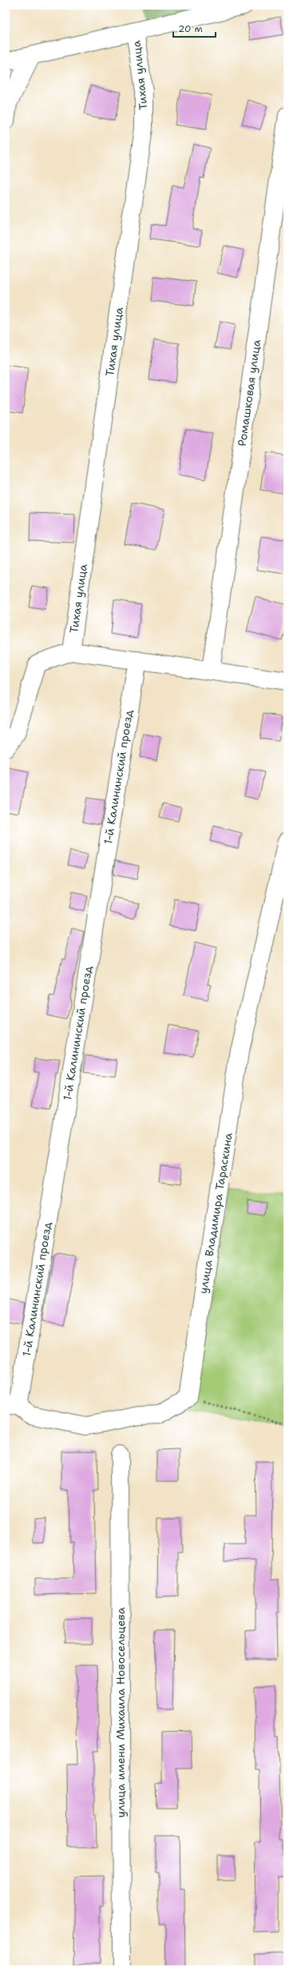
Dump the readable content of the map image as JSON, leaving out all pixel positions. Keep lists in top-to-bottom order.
{
  "streets": {
    "street": [
      "Тихая улица",
      "Ромашковая улица",
      "1-й Калининский проезд",
      "улица Владимира Тараскина",
      "улица имени Михаила Новосельцева"
    ]
  },
  "scale_bar": "20 m"
}
